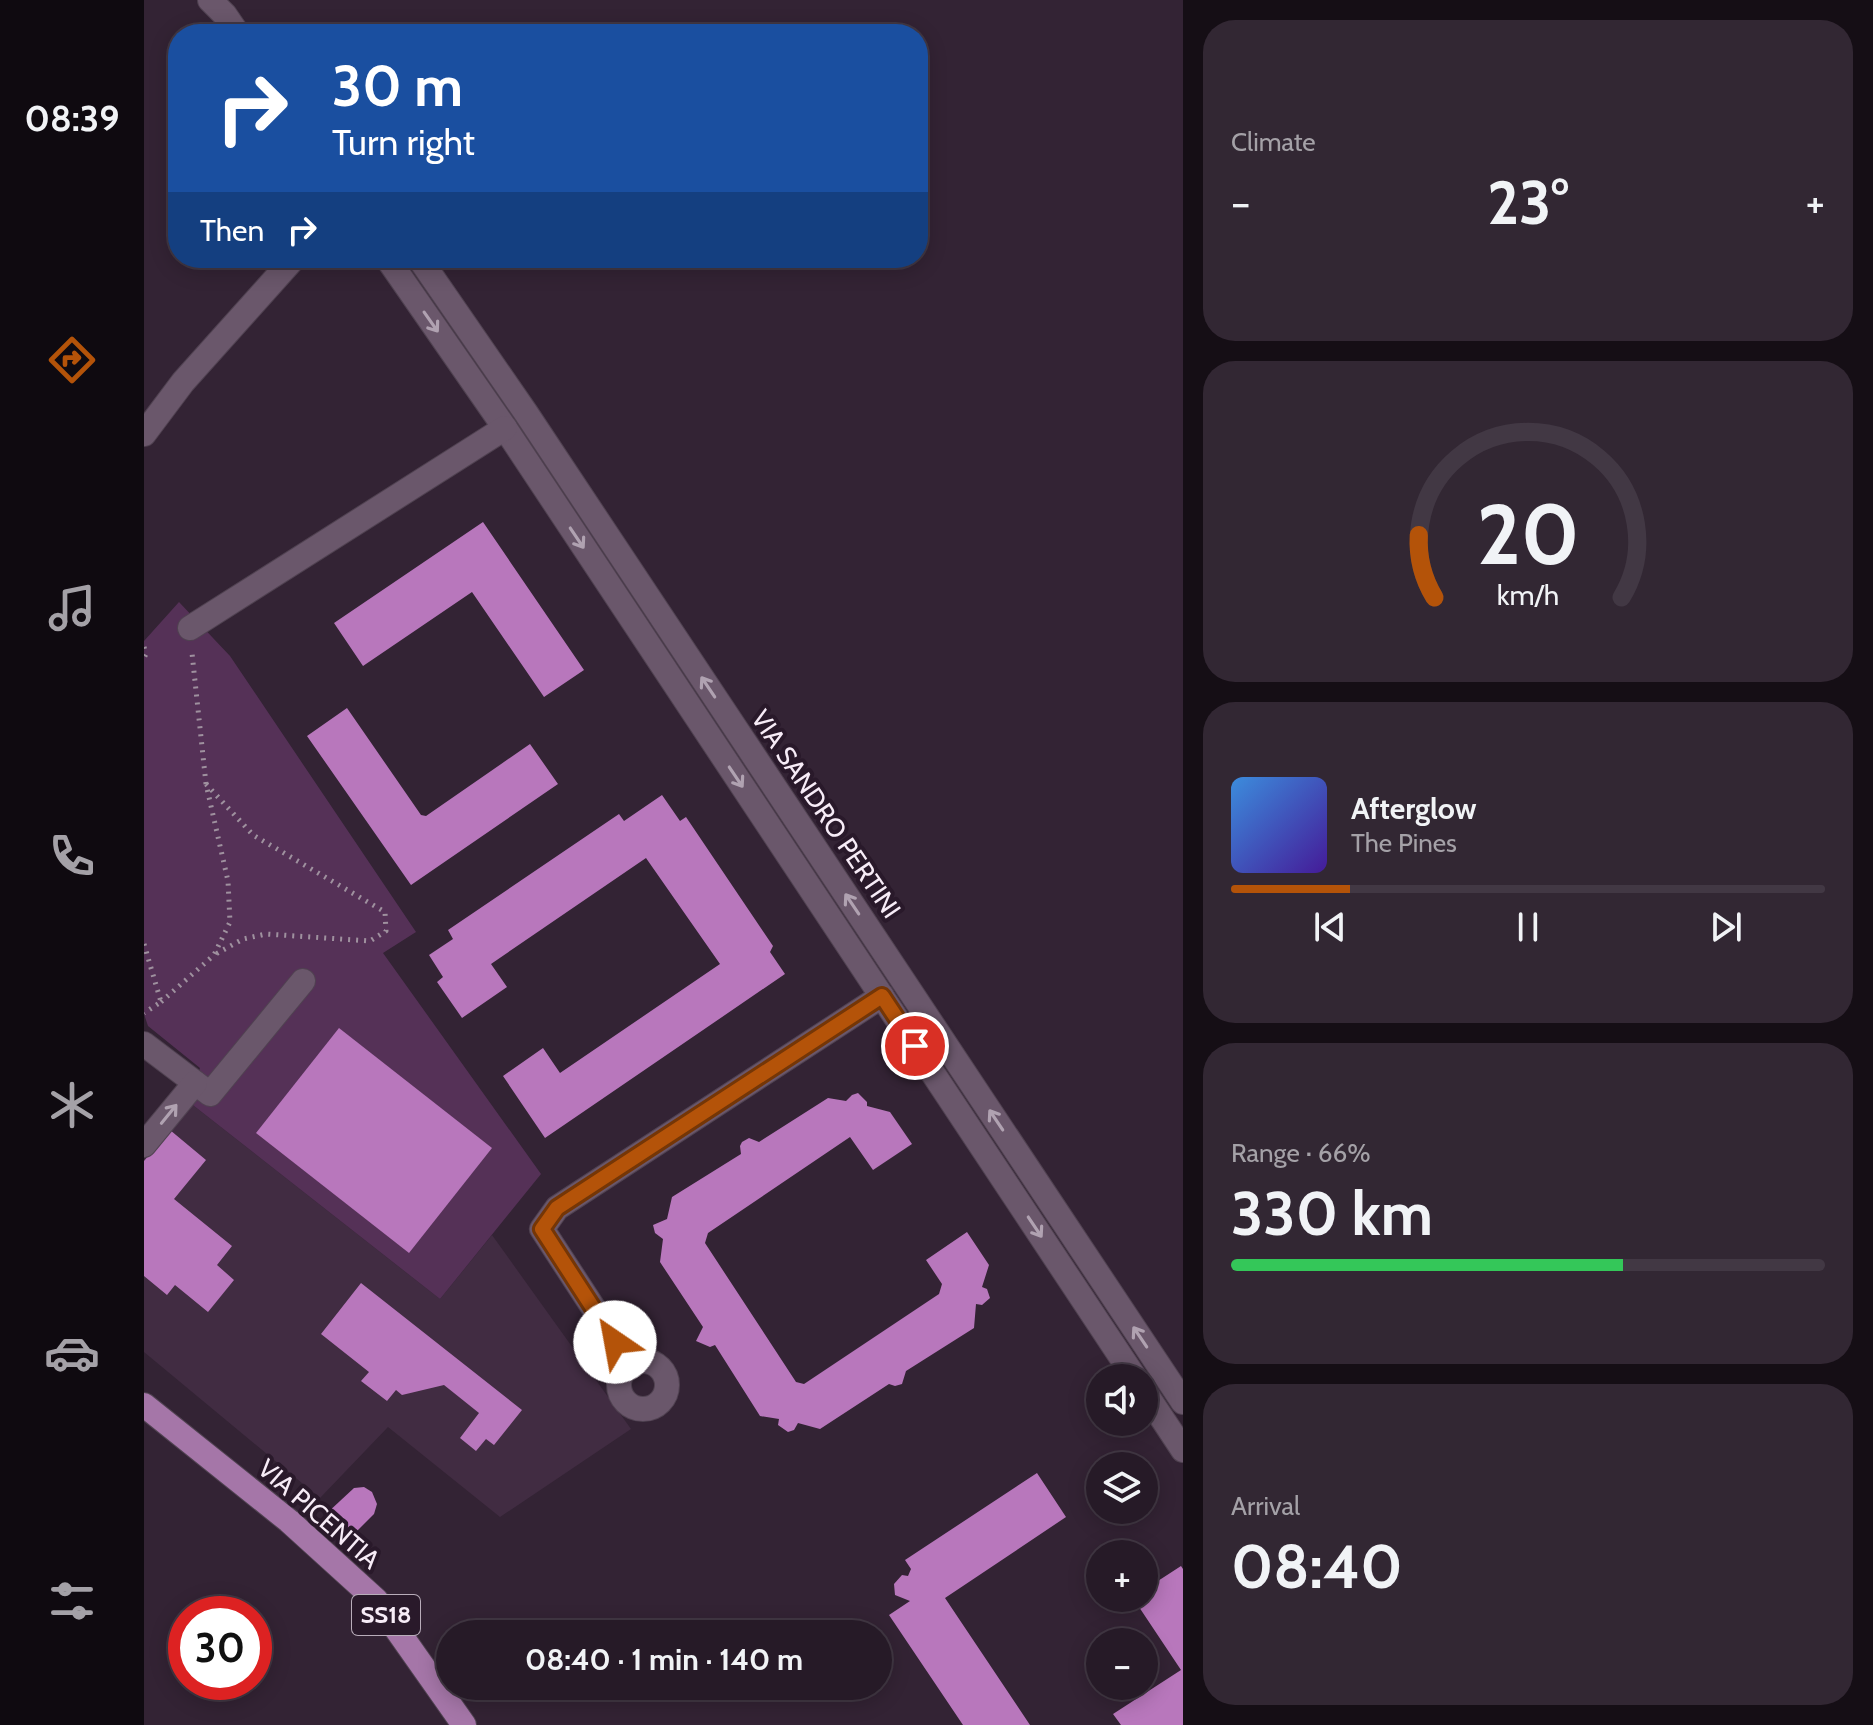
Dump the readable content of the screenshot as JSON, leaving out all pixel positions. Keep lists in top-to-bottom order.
{
  "streets": {
    "main road": ["VIA PICENTIA", "SS18"],
    "street": ["VIA SANDRO PERTINI"]
  },
  "page": {
    "tabs": "08:39",
    "tile": [
      "Climate",
      ["Range · 66%", "330 km"],
      ["Arrival", "08:40"]
    ],
    "turn": ["30 m", "Turn right"],
    "heat": ["−", "23°", "+"],
    "then": "Then",
    "song": ["Afterglow", "The Pines"],
    "map_buttons": ["+", "−"],
    "limit": "30",
    "trip": "08:40 · 1 min · 140 m",
    "gauge": ["20", "km/h"]
  }
}
